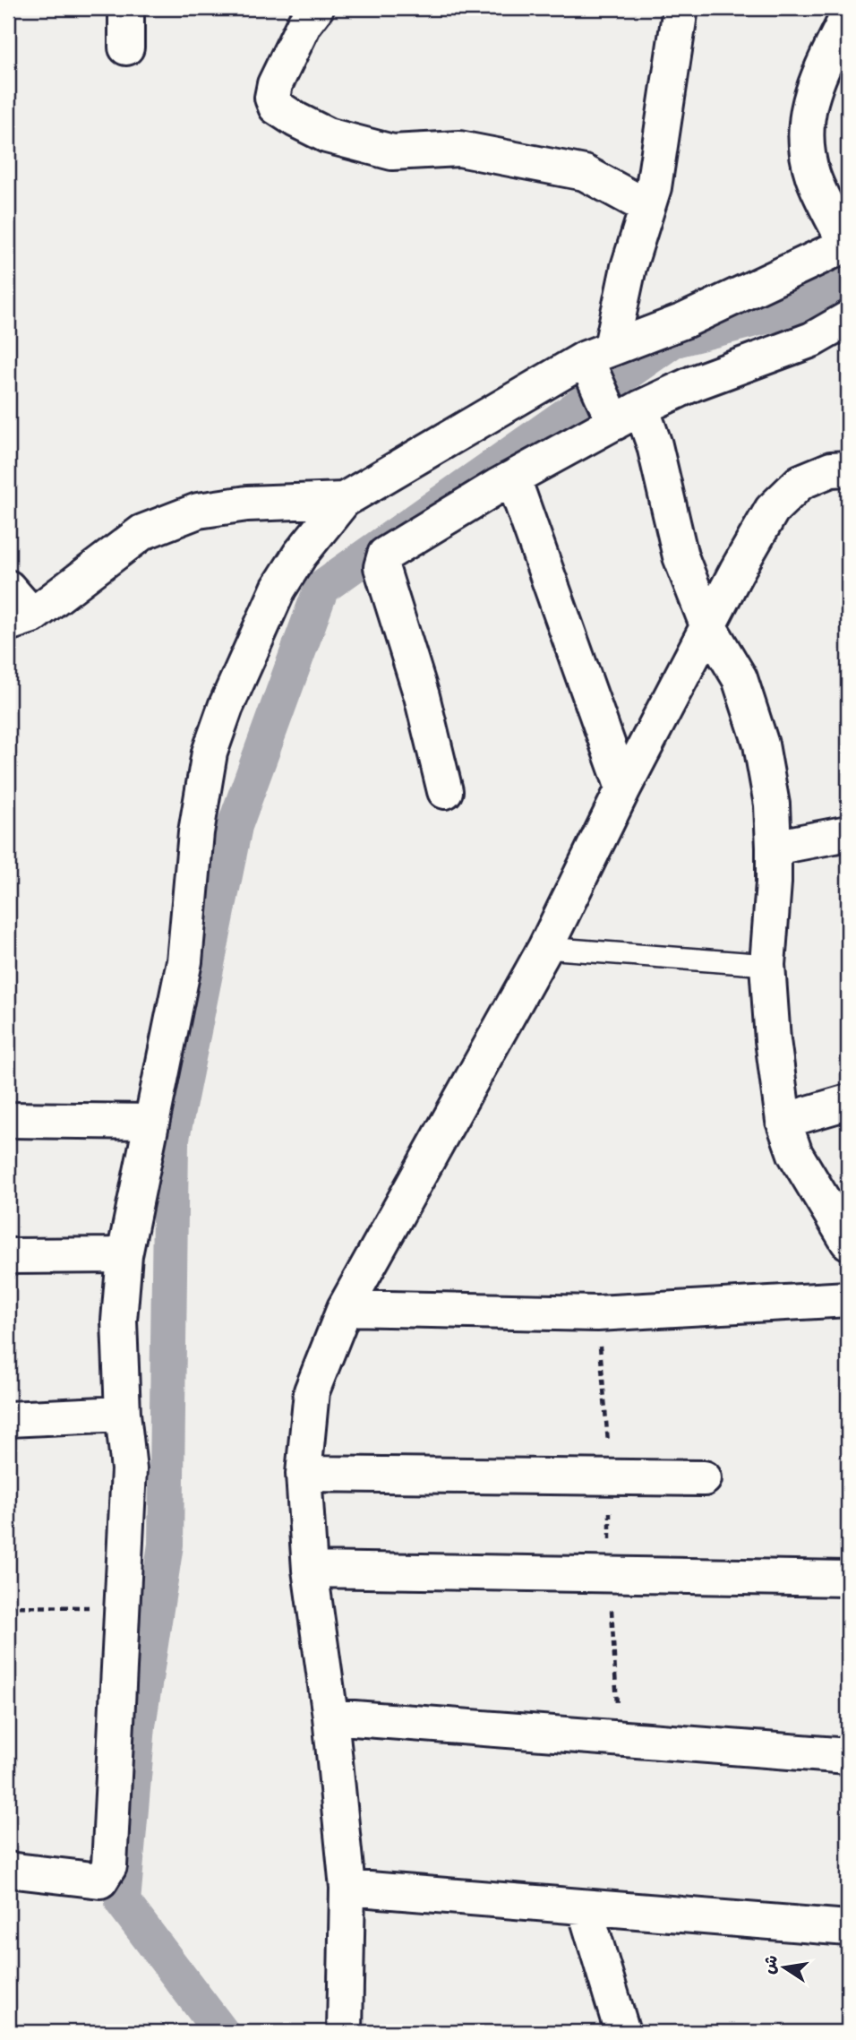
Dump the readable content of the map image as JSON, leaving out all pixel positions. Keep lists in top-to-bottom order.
{
  "north": "left"
}
